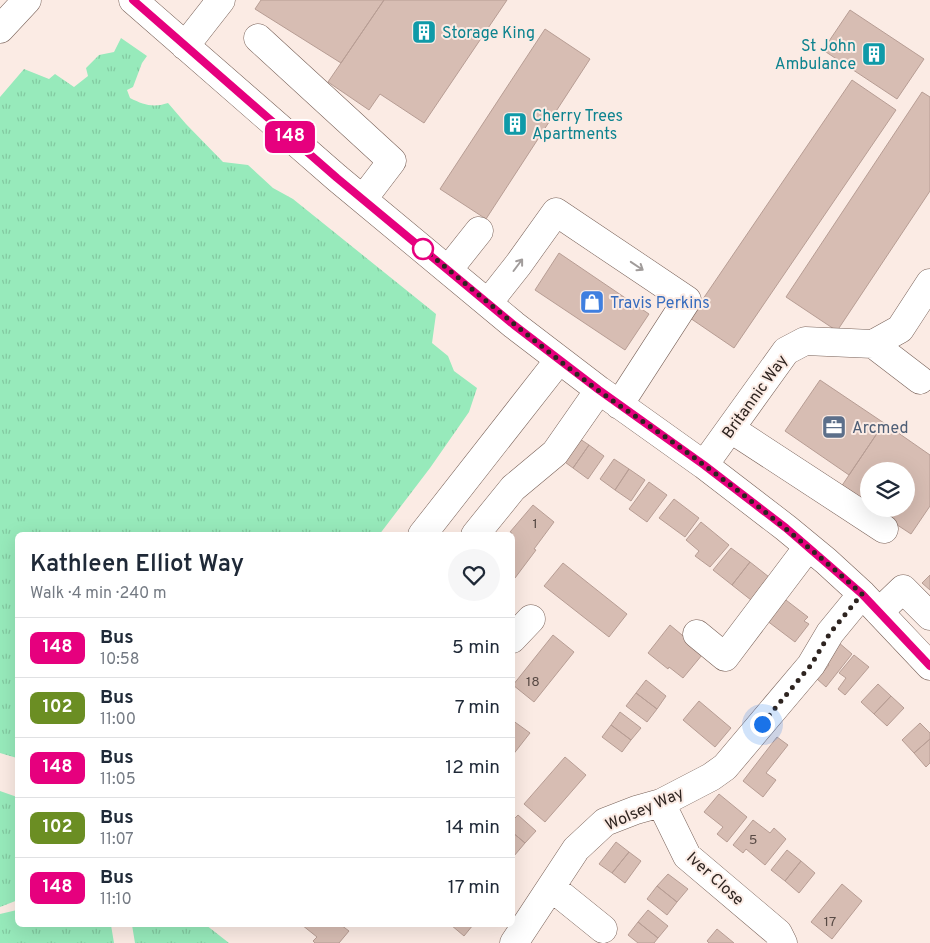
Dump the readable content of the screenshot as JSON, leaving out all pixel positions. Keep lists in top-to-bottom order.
{
  "streets": {
    "street": ["Britannic Way", "Wolsey Way", "Iver Close"]
  },
  "crossings": [
    ["Wolsey Way", "Iver Close"]
  ],
  "places": {
    "building": ["Storage King", "St John Ambulance", "Cherry Trees Apartments"],
    "shop": ["Travis Perkins"],
    "office": ["Arcmed"]
  },
  "lines": ["bus line 148"],
  "house_numbers": [
    "1",
    "18",
    "5",
    "17"
  ],
  "page": {
    "on_map": "148",
    "heading": ["Kathleen Elliot Way", "Walk · 4 min · 240 m"],
    "list": [
      {
        "mark": "148",
        "name": "Bus",
        "note": "10:58",
        "value": "5 min"
      },
      {
        "mark": "102",
        "name": "Bus",
        "note": "11:00",
        "value": "7 min"
      },
      {
        "mark": "148",
        "name": "Bus",
        "note": "11:05",
        "value": "12 min"
      },
      {
        "mark": "102",
        "name": "Bus",
        "note": "11:07",
        "value": "14 min"
      },
      {
        "mark": "148",
        "name": "Bus",
        "note": "11:10",
        "value": "17 min"
      }
    ]
  }
}
